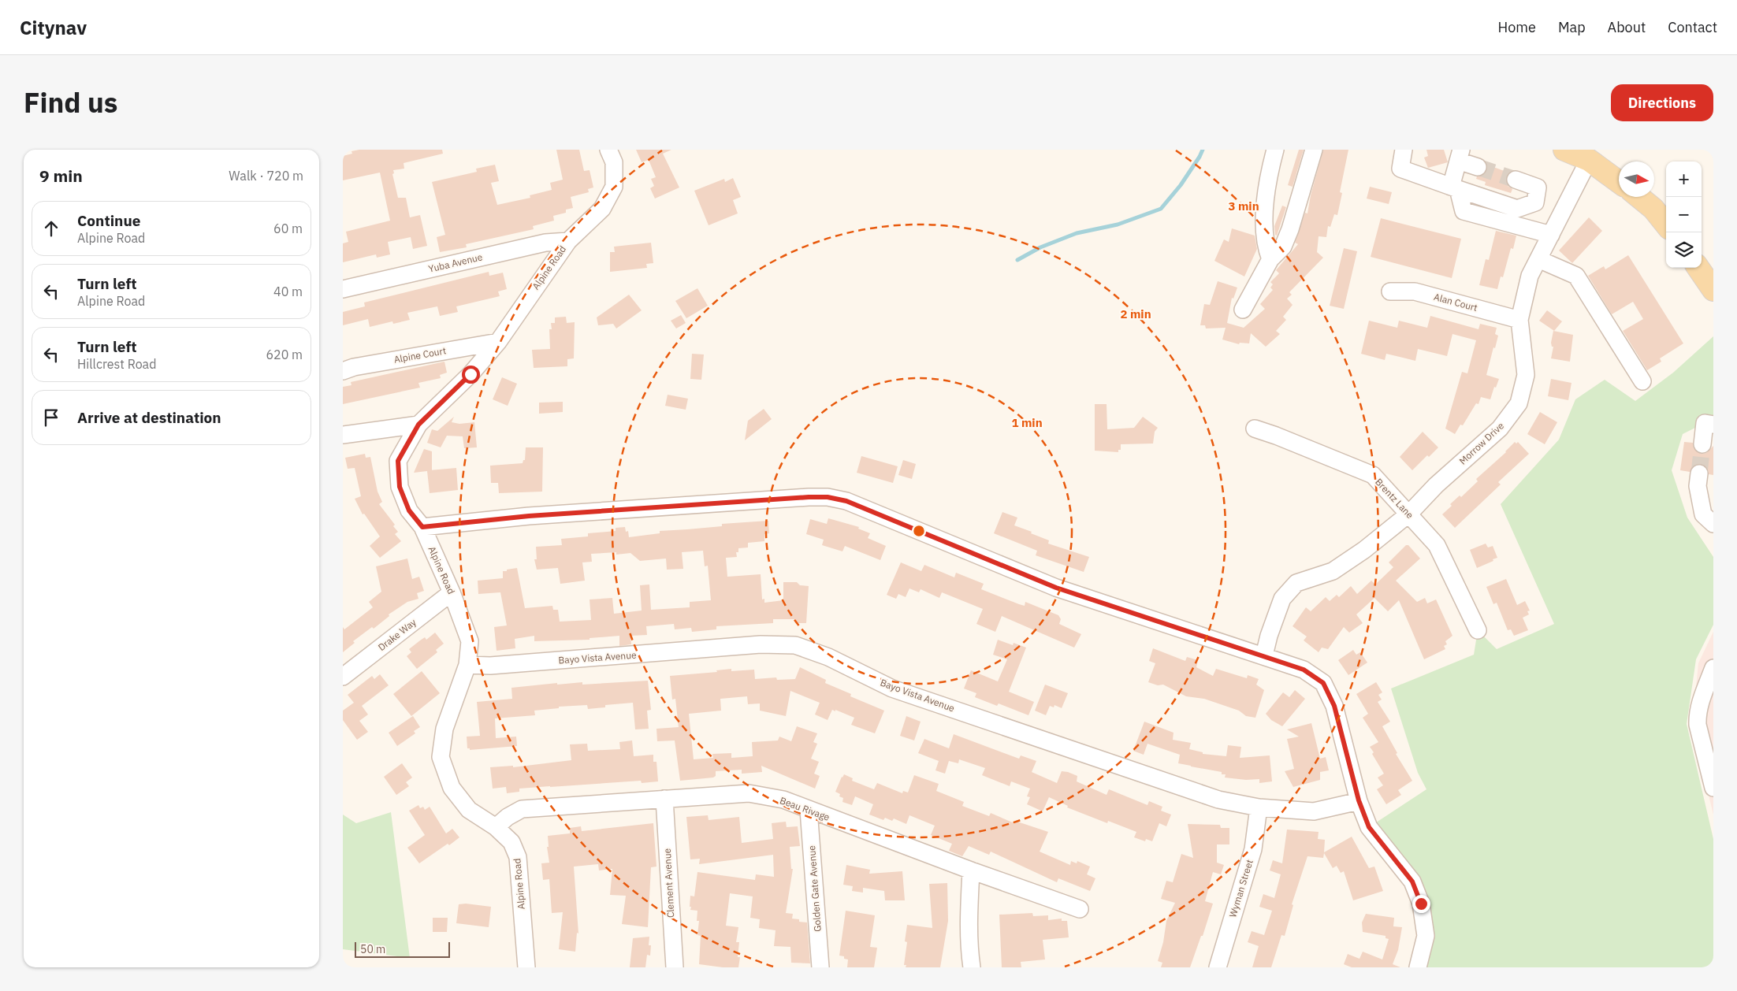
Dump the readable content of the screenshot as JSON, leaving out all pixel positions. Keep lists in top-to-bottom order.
{
  "streets": {
    "street": [
      "Yuba Avenue",
      "Alpine Road",
      "Alan Court",
      "Alpine Court",
      "Morrow Drive",
      "Brentz Lane",
      "Drake Way",
      "Bayo Vista Avenue",
      "Beau Rivage",
      "Clement Avenue",
      "Golden Gate Avenue",
      "Wyman Street"
    ]
  },
  "crossings": [
    ["Yuba Avenue", "Alpine Road"],
    ["Alpine Road", "Alpine Court"],
    ["Alpine Road", "Drake Way"],
    ["Alpine Road", "Bayo Vista Avenue"],
    ["Alpine Road", "Beau Rivage"],
    ["Alan Court", "Morrow Drive"],
    ["Morrow Drive", "Brentz Lane"],
    ["Bayo Vista Avenue", "Wyman Street"],
    ["Beau Rivage", "Clement Avenue"],
    ["Beau Rivage", "Golden Gate Avenue"]
  ],
  "scale_bar": "50 m",
  "north": "right",
  "page": {
    "header": "Citynav",
    "nav": [
      "Home",
      "Map",
      "About",
      "Contact"
    ],
    "title": "Find us",
    "buttons": "Directions",
    "heading": ["9 min", "Walk · 720 m"],
    "map_buttons": ["+", "−"],
    "list": [
      ["Continue", "Alpine Road", "60 m"],
      ["Turn left", "Alpine Road", "40 m"],
      ["Turn left", "Hillcrest Road", "620 m"],
      "Arrive at destination"
    ],
    "scale": "50 m"
  },
  "rings": ["3 min", "2 min", "1 min"]
}
